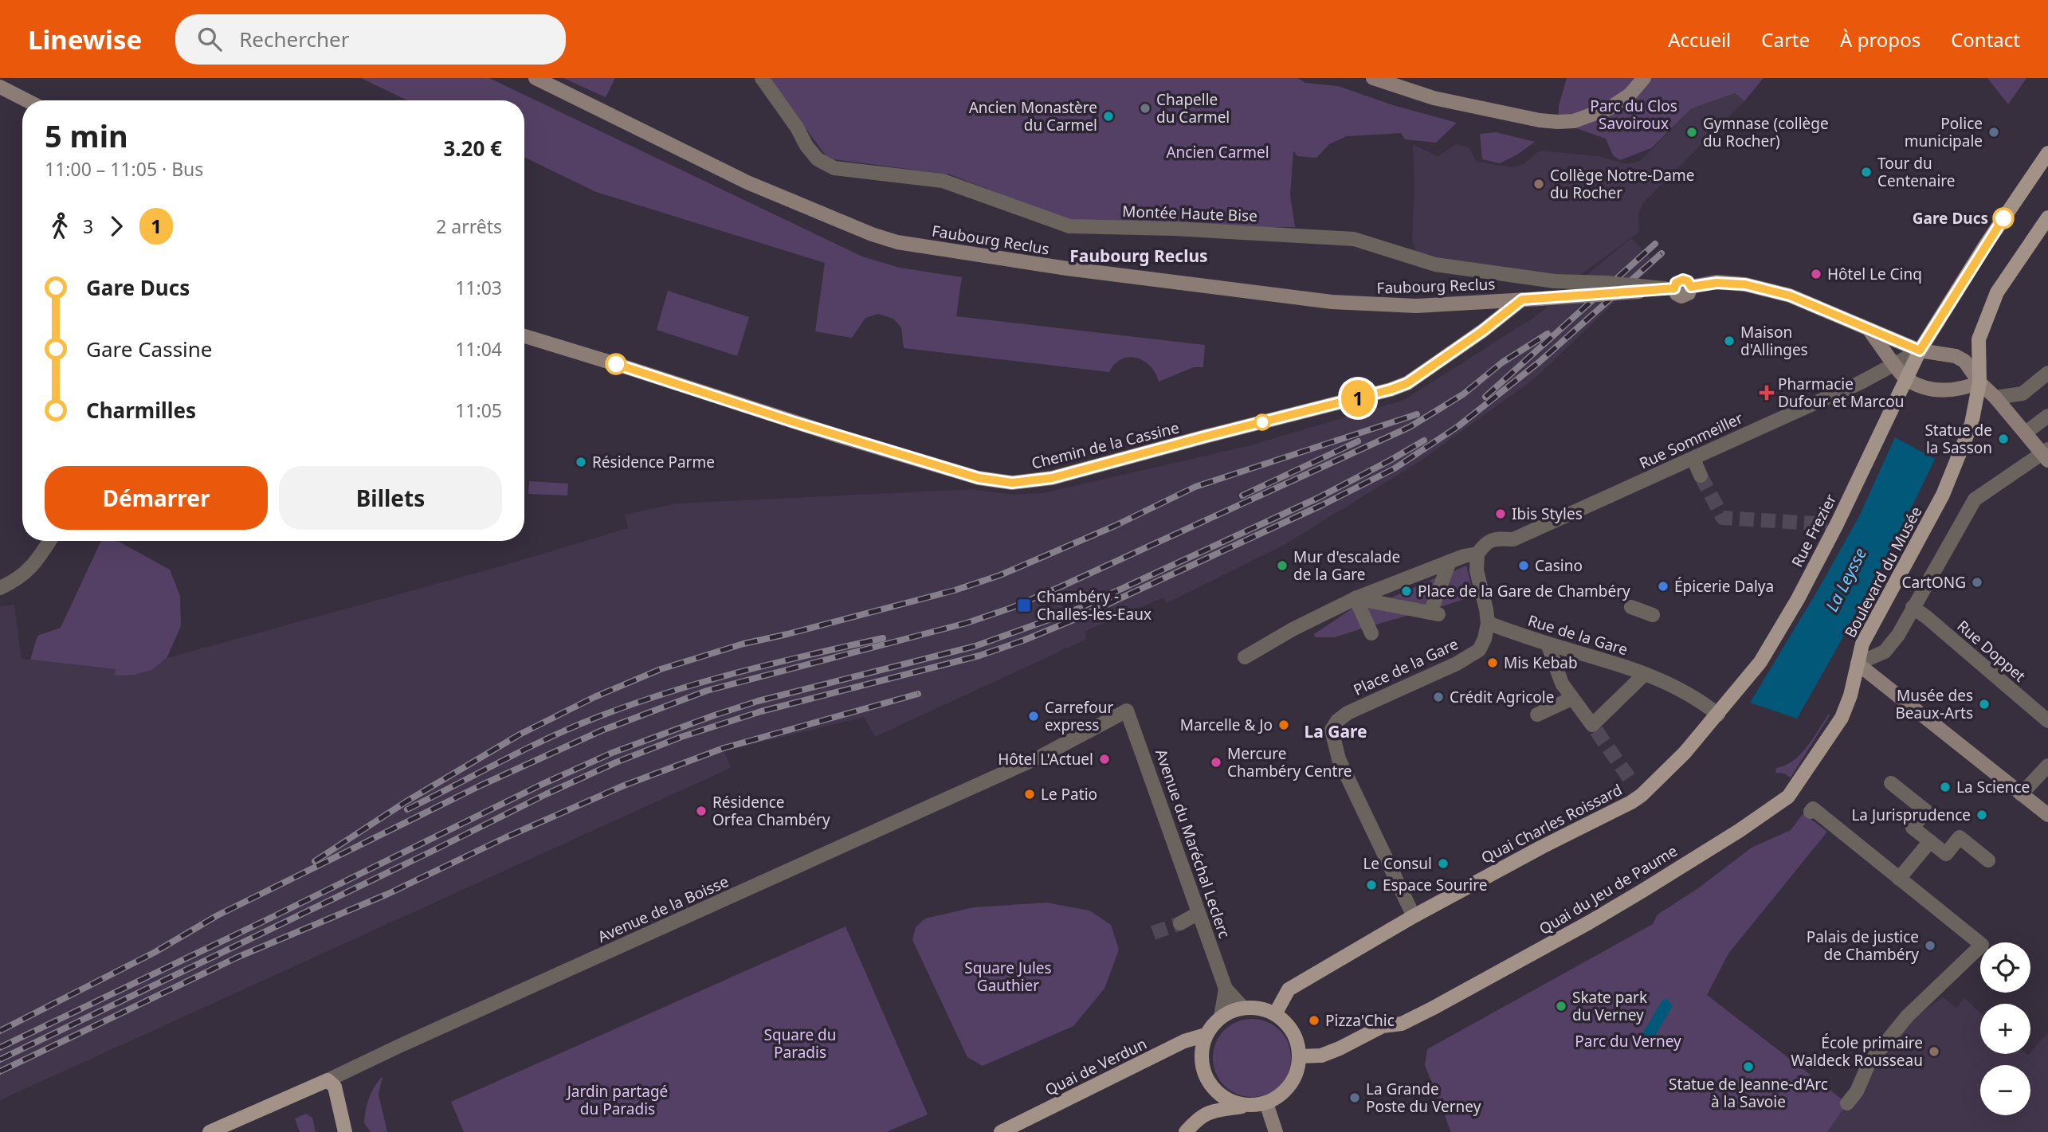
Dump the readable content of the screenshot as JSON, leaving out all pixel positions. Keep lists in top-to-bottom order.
{
  "streets": {
    "main road": [
      "Faubourg Reclus",
      "Chemin de la Cassine",
      "Rue Frezier",
      "Boulevard du Musée",
      "Quai Charles Roissard",
      "Quai du Jeu de Paume",
      "Avenue de la Boisse",
      "Quai de Verdun"
    ],
    "street": [
      "Montée Haute Bise",
      "Rue Sommeiller",
      "Rue de la Gare",
      "Rue Doppet",
      "Place de la Gare",
      "Avenue du Maréchal Leclerc"
    ]
  },
  "crossings": [
    ["Montée Haute Bise", "Faubourg Reclus"],
    ["Faubourg Reclus", "Rue Sommeiller"],
    ["Faubourg Reclus", "Chemin de la Cassine"],
    ["Faubourg Reclus", "Rue Frezier"],
    ["Faubourg Reclus", "Boulevard du Musée"],
    ["Rue Sommeiller", "Rue Frezier"],
    ["Rue Frezier", "Rue de la Gare"],
    ["Rue Frezier", "Quai Charles Roissard"],
    ["Boulevard du Musée", "Rue Doppet"],
    ["Boulevard du Musée", "Quai du Jeu de Paume"],
    ["Rue de la Gare", "Place de la Gare"],
    ["Rue de la Gare", "Quai Charles Roissard"],
    ["Place de la Gare", "Quai Charles Roissard"],
    ["Quai Charles Roissard", "Avenue du Maréchal Leclerc"],
    ["Quai Charles Roissard", "Quai du Jeu de Paume"],
    ["Quai Charles Roissard", "Quai de Verdun"],
    ["Avenue du Maréchal Leclerc", "Quai du Jeu de Paume"],
    ["Avenue du Maréchal Leclerc", "Avenue de la Boisse"],
    ["Avenue du Maréchal Leclerc", "Quai de Verdun"],
    ["Quai du Jeu de Paume", "Quai de Verdun"]
  ],
  "districts": ["Faubourg Reclus", "La Gare"],
  "water": ["La Leysse"],
  "parks": [
    "Parc du Clos Savoiroux",
    "Ancien Carmel",
    "Square Jules Gauthier",
    "Square du Paradis",
    "Parc du Verney",
    "Jardin partagé du Paradis"
  ],
  "places": {
    "other": [
      "Chapelle du Carmel",
      "Ancien Monastère du Carmel",
      "Gymnase (collège du Rocher)",
      "Police municipale",
      "Tour du Centenaire",
      "Collège Notre-Dame du Rocher",
      "Gare Ducs",
      "Hôtel Le Cinq",
      "Maison d'Allinges",
      "Statue de la Sasson",
      "Résidence Parme",
      "Ibis Styles",
      "Mur d'escalade de la Gare",
      "Casino",
      "CartONG",
      "Épicerie Dalya",
      "Place de la Gare de Chambéry",
      "Mis Kebab",
      "Crédit Agricole",
      "Musée des Beaux-Arts",
      "Carrefour express",
      "Marcelle & Jo",
      "Hôtel L'Actuel",
      "Mercure Chambéry Centre",
      "La Science",
      "Le Patio",
      "Résidence Orfea Chambéry",
      "La Jurisprudence",
      "Le Consul",
      "Espace Sourire",
      "Palais de justice de Chambéry",
      "Skate park du Verney",
      "Pizza'Chic",
      "École primaire Waldeck Rousseau",
      "Statue de Jeanne-d'Arc à la Savoie",
      "La Grande Poste du Verney"
    ],
    "health": ["Pharmacie Dufour et Marcou"],
    "transit": ["Chambéry - Challes-les-Eaux"]
  },
  "lines": ["bus line 1"],
  "page": {
    "header": "Linewise",
    "search": "Rechercher",
    "nav": [
      "Accueil",
      "Carte",
      "À propos",
      "Contact"
    ],
    "on_map": "1",
    "heading": ["5 min", "11:00 – 11:05 · Bus", "3.20 €"],
    "legs": ["3", "1", "2 arrêts"],
    "list": [
      {
        "name": "Gare Ducs",
        "value": "11:03"
      },
      {
        "name": "Gare Cassine",
        "value": "11:04"
      },
      {
        "name": "Charmilles",
        "value": "11:05"
      }
    ],
    "buttons": ["Démarrer", "Billets"],
    "map_buttons": ["+", "−"]
  }
}
